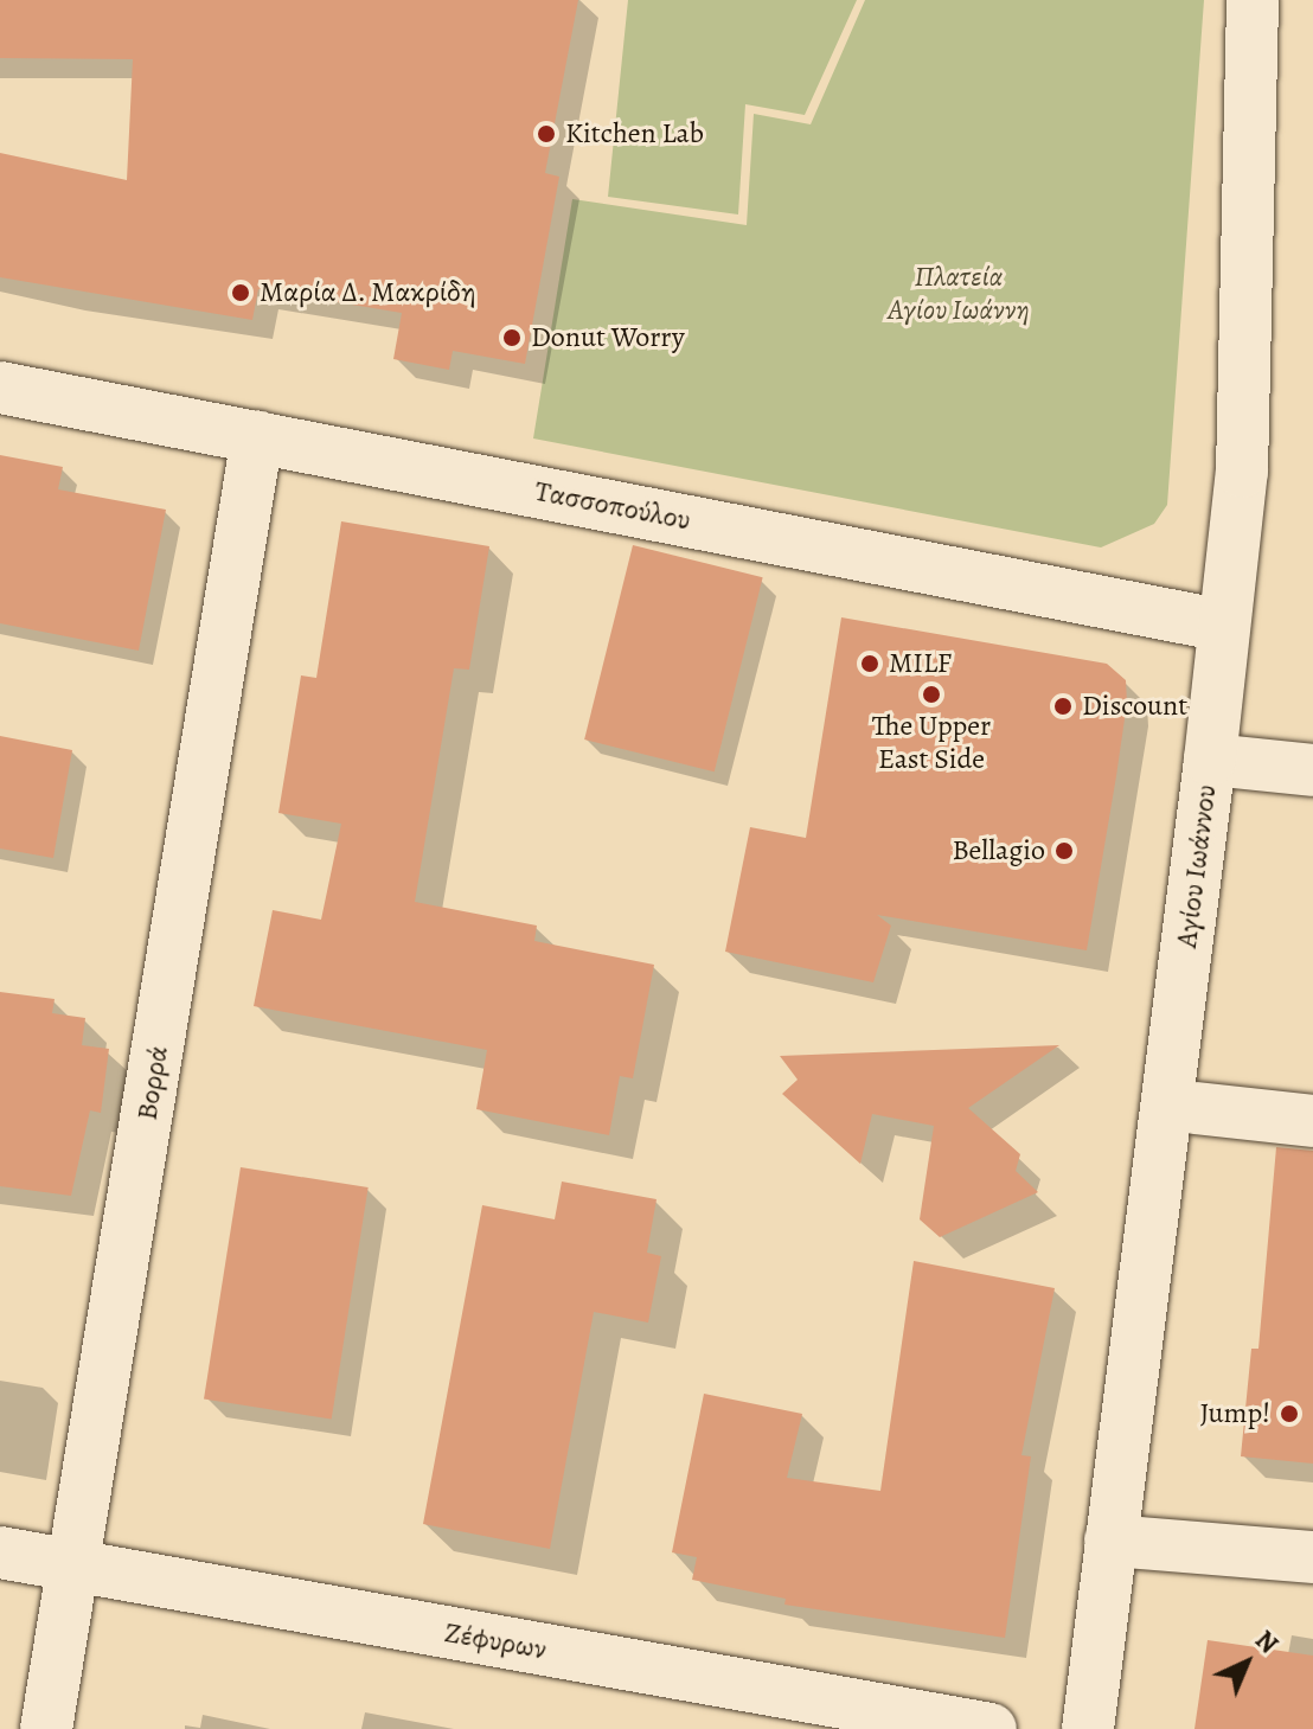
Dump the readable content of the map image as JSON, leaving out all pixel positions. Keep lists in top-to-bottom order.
{
  "streets": {
    "street": [
      "Τασσοπούλου",
      "Αγίου Ιωάννου",
      "Βορρά",
      "Ζέφυρων"
    ]
  },
  "crossings": [
    ["Τασσοπούλου", "Αγίου Ιωάννου"],
    ["Τασσοπούλου", "Βορρά"],
    ["Βορρά", "Ζέφυρων"]
  ],
  "parks": ["Πλατεία Αγίου Ιωάννη"],
  "places": [
    "Kitchen Lab",
    "Μαρία Δ. Μακρίδη",
    "Donut Worry",
    "MILF",
    "The Upper East Side",
    "Discount",
    "Bellagio",
    "Jump!"
  ],
  "north": "top right"
}
